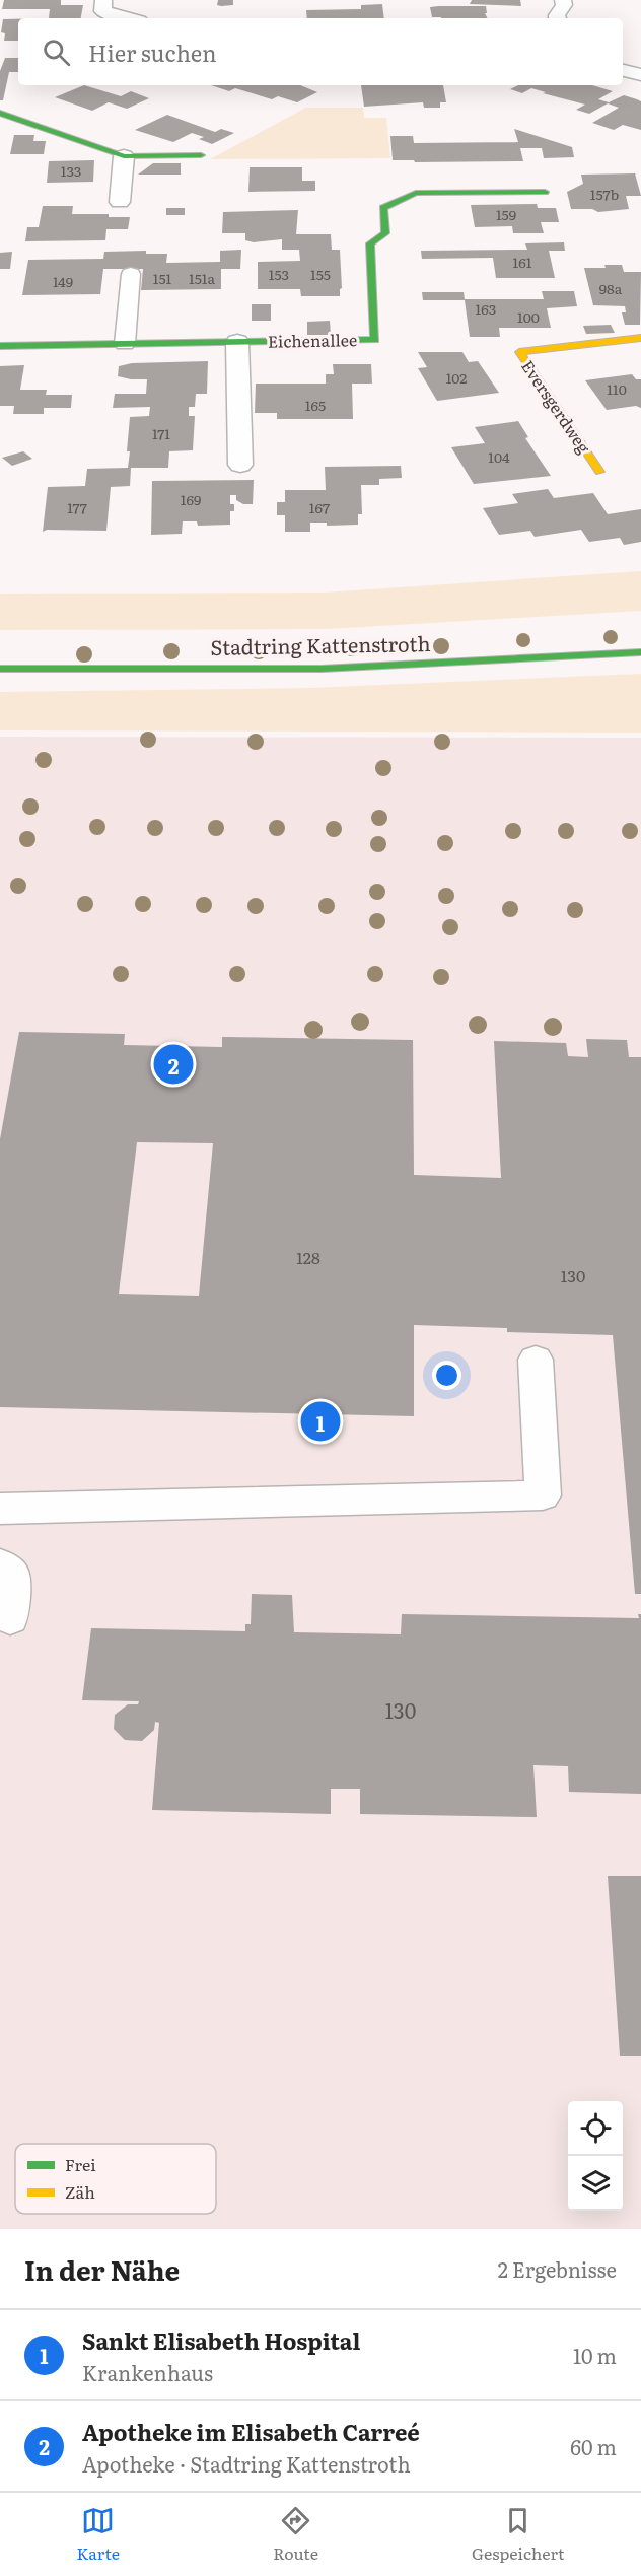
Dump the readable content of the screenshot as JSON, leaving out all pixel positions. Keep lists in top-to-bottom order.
{
  "streets": {
    "street": ["Eichenallee", "Eversgerdweg", "Stadtring Kattenstroth"]
  },
  "house_numbers": [
    "133",
    "157b",
    "159",
    "161",
    "153",
    "155",
    "151",
    "151a",
    "149",
    "98a",
    "163",
    "100",
    "102",
    "110",
    "165",
    "171",
    "104",
    "169",
    "177",
    "167",
    "128",
    "130",
    "130"
  ],
  "legend": ["Frei", "Zäh"],
  "page": {
    "search": "Hier suchen",
    "pins": ["2", "1"],
    "heading": ["In der Nähe", "2 Ergebnisse"],
    "list": [
      {
        "mark": "1",
        "name": "Sankt Elisabeth Hospital",
        "note": "Krankenhaus",
        "value": "10 m"
      },
      {
        "mark": "2",
        "name": "Apotheke im Elisabeth Carreé",
        "note": "Apotheke · Stadtring Kattenstroth",
        "value": "60 m"
      }
    ],
    "nav": ["Karte", "Route", "Gespeichert"]
  }
}
